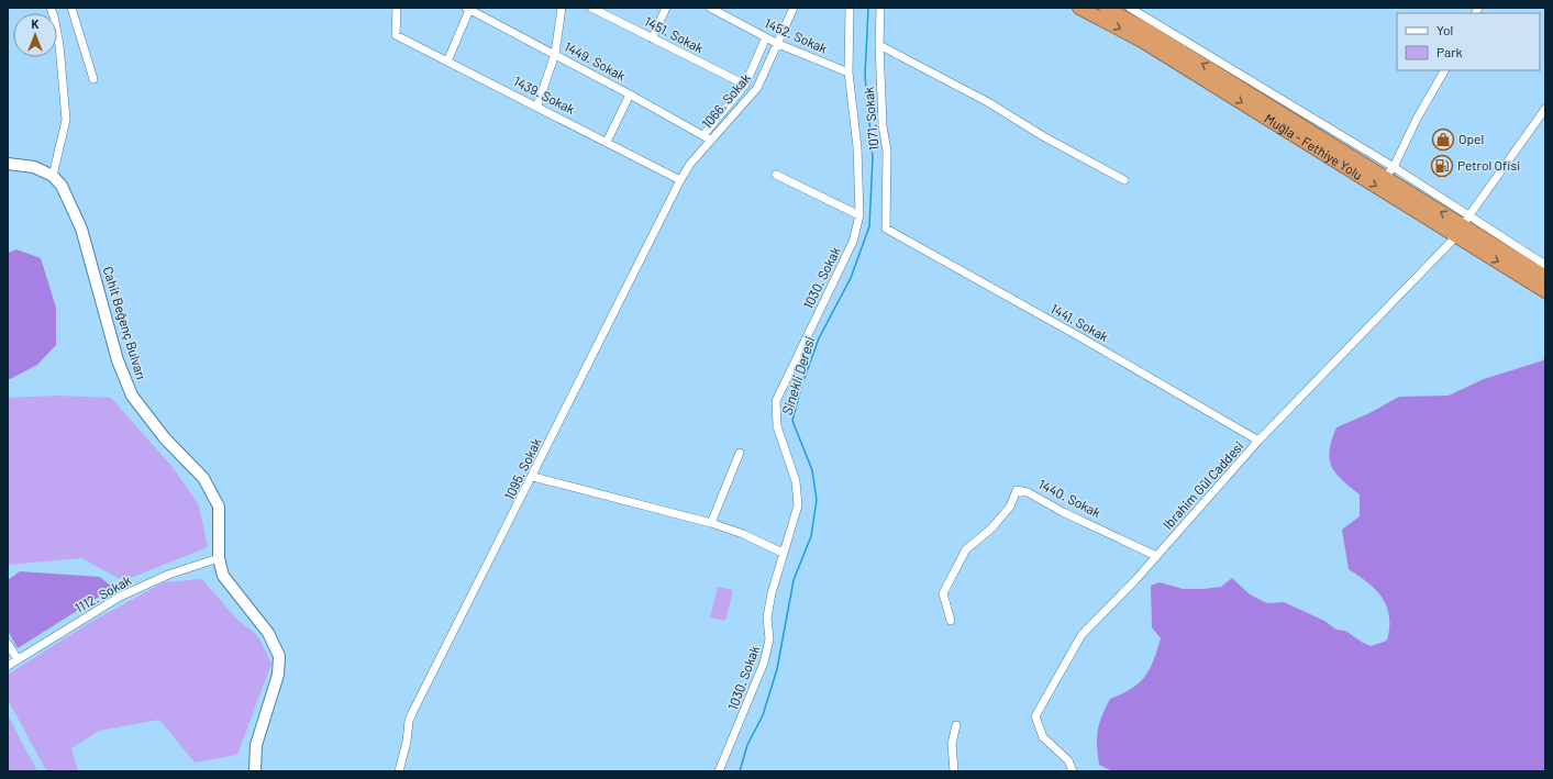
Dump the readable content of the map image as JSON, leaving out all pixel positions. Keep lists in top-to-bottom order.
{
  "streets": {
    "highway": ["Muğla - Fethiye Yolu"],
    "main road": ["Cahit Beğenç Bulvarı"],
    "street": [
      "1451. Sokak",
      "1452. Sokak",
      "1449. Sokak",
      "1439. Sokak",
      "1066. Sokak",
      "1071. Sokak",
      "1030. Sokak",
      "1441. Sokak",
      "1095. Sokak",
      "Ibrahim Gül Caddesi",
      "1440. Sokak",
      "1112. Sokak"
    ]
  },
  "crossings": [
    ["1452. Sokak", "1066. Sokak"],
    ["1452. Sokak", "1030. Sokak"],
    ["1449. Sokak", "1066. Sokak"],
    ["1439. Sokak", "1066. Sokak"],
    ["1439. Sokak", "1095. Sokak"],
    ["1066. Sokak", "1095. Sokak"],
    ["1071. Sokak", "1441. Sokak"],
    ["Muğla - Fethiye Yolu", "Ibrahim Gül Caddesi"],
    ["Cahit Beğenç Bulvarı", "1112. Sokak"],
    ["1441. Sokak", "Ibrahim Gül Caddesi"],
    ["Ibrahim Gül Caddesi", "1440. Sokak"]
  ],
  "water": ["Sinekli Deresi"],
  "places": {
    "shop": ["Opel"],
    "fuel station": ["Petrol Ofisi"]
  },
  "legend": ["Yol", "Park"],
  "north": "top"
}
